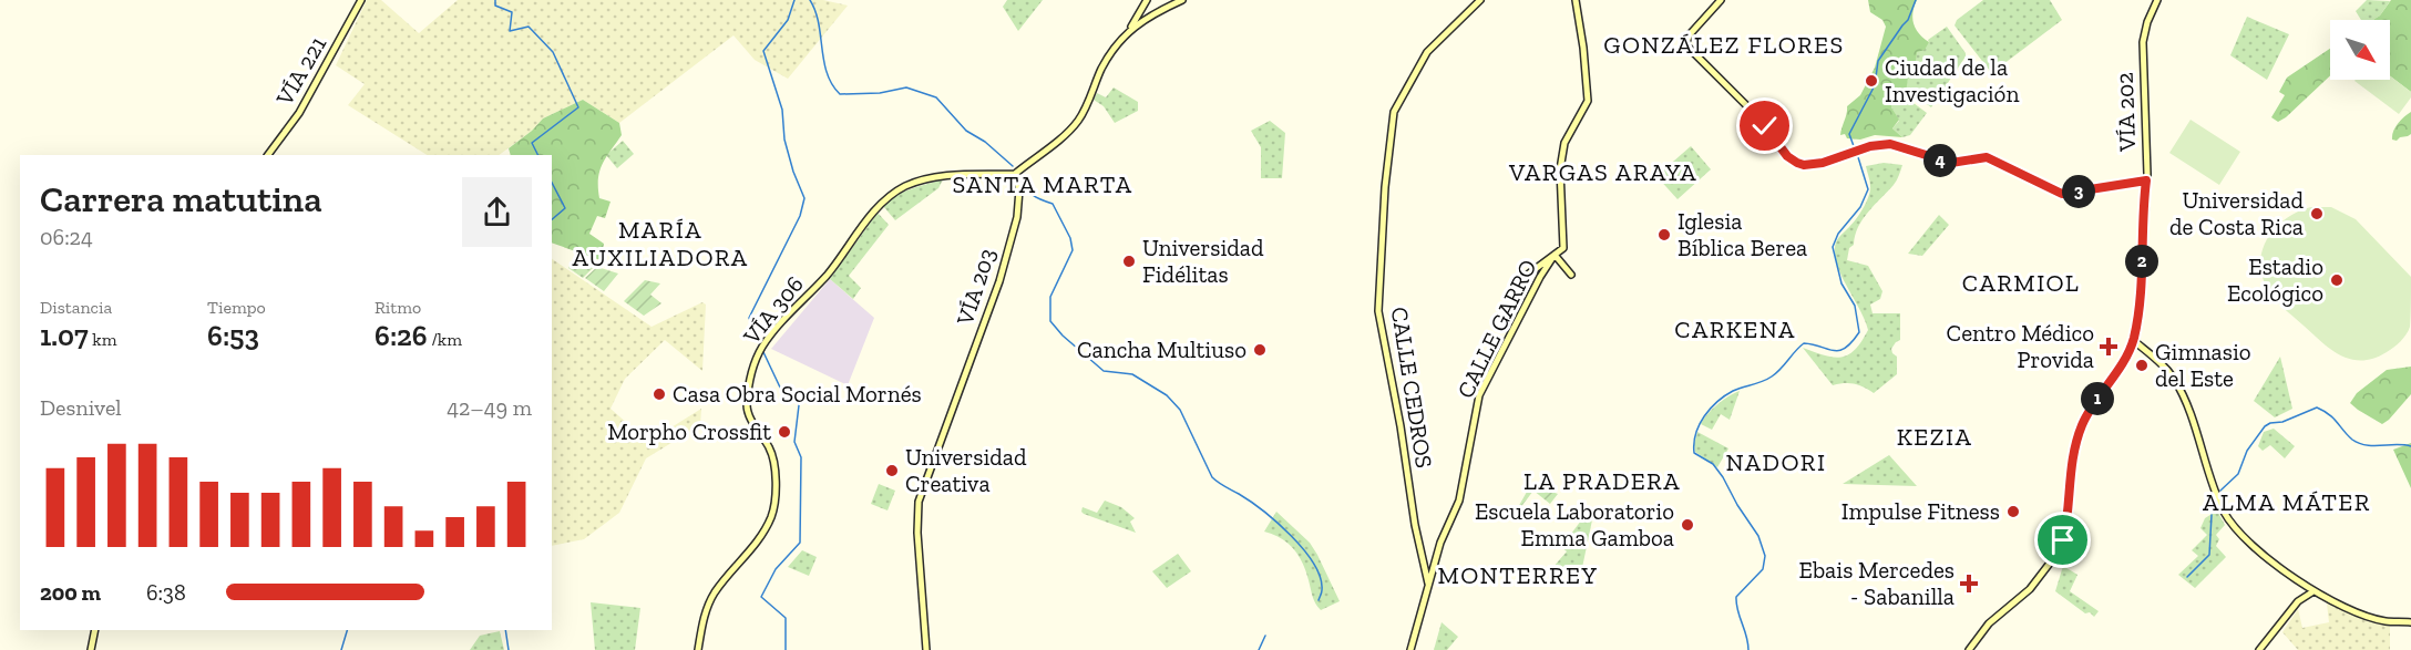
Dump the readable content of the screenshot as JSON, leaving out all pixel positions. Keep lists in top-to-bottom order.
{
  "streets": {
    "street": [
      "VÍA 221",
      "VÍA 202",
      "VÍA 203",
      "VÍA 306",
      "CALLE GARRO",
      "CALLE CEDROS"
    ]
  },
  "crossings": [
    ["VÍA 203", "VÍA 306"],
    ["CALLE GARRO", "CALLE CEDROS"]
  ],
  "districts": [
    "GONZÁLEZ FLORES",
    "VARGAS ARAYA",
    "SANTA MARTA",
    "MARÍA AUXILIADORA",
    "CARMIOL",
    "CARKENA",
    "KEZIA",
    "NADORI",
    "LA PRADERA",
    "ALMA MÁTER",
    "MONTERREY"
  ],
  "places": {
    "other": [
      "Ciudad de la Investigación",
      "Universidad de Costa Rica",
      "Iglesia Bíblica Berea",
      "Universidad Fidélitas",
      "Estadio Ecológico",
      "Cancha Multiuso",
      "Gimnasio del Este",
      "Casa Obra Social Mornés",
      "Morpho Crossfit",
      "Universidad Creativa",
      "Impulse Fitness",
      "Escuela Laboratorio Emma Gamboa"
    ],
    "health": ["Centro Médico Provida", "Ebais Mercedes - Sabanilla"]
  },
  "north": "bottom right",
  "page": {
    "pins": [
      "4",
      "3",
      "2",
      "1"
    ],
    "heading": ["Carrera matutina", "06:24"],
    "stats": [
      ["Distancia", "1.07 km"],
      ["Tiempo", "6:53"],
      ["Ritmo", "6:26 /km"]
    ],
    "chart": ["Desnivel", "42–49 m"],
    "list": [
      {
        "name": "200 m",
        "note": "6:38"
      }
    ]
  }
}
